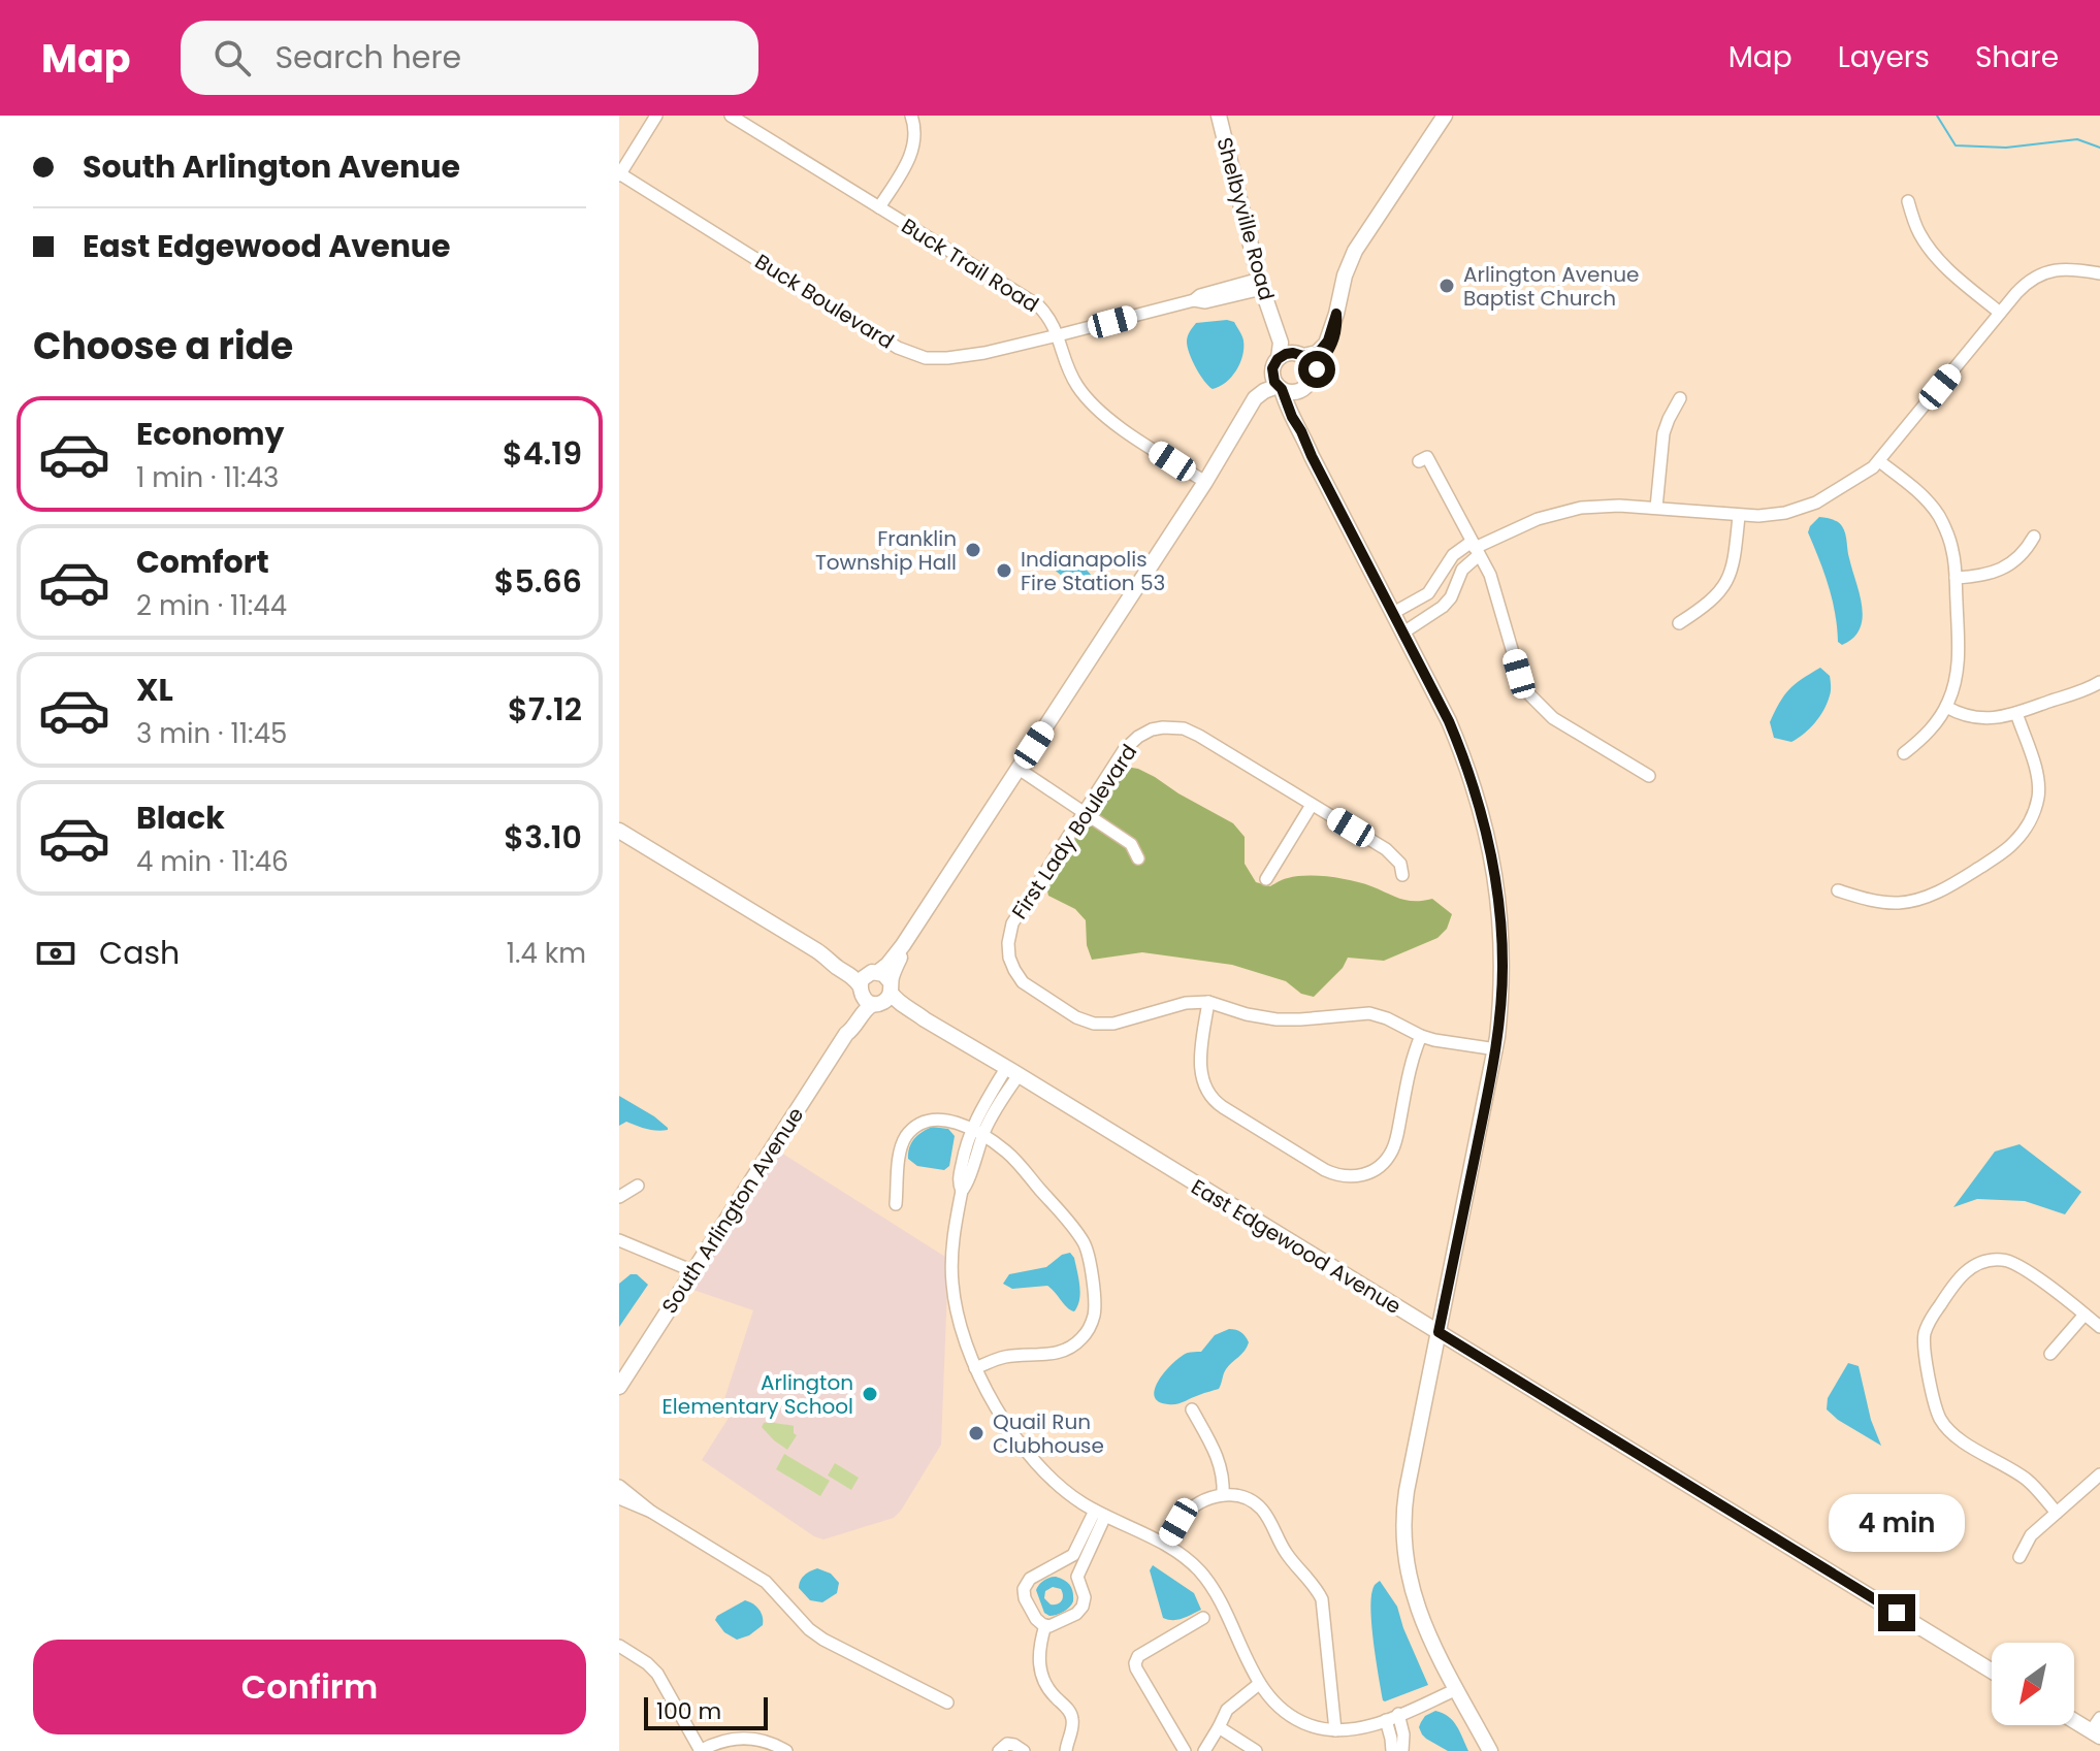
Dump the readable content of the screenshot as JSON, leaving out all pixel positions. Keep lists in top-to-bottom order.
{
  "streets": {
    "main road": ["Shelbyville Road", "South Arlington Avenue", "East Edgewood Avenue"],
    "street": ["Buck Trail Road", "Buck Boulevard", "First Lady Boulevard"]
  },
  "crossings": [
    ["Shelbyville Road", "Buck Boulevard"],
    ["Buck Trail Road", "Buck Boulevard"],
    ["Buck Trail Road", "South Arlington Avenue"],
    ["South Arlington Avenue", "East Edgewood Avenue"]
  ],
  "places": [
    "Arlington Avenue Baptist Church",
    "Franklin Township Hall",
    "Indianapolis Fire Station 53",
    "Arlington Elementary School",
    "Quail Run Clubhouse"
  ],
  "scale_bar": "100 m",
  "north": "bottom left",
  "page": {
    "header": "Map",
    "search": "Search here",
    "nav": ["Map", "Layers", "Share"],
    "banner": ["South Arlington Avenue", "East Edgewood Avenue"],
    "heading": "Choose a ride",
    "list": [
      {
        "name": "Economy",
        "note": "1 min · 11:43",
        "value": "$4.19"
      },
      {
        "name": "Comfort",
        "note": "2 min · 11:44",
        "value": "$5.66"
      },
      {
        "name": "XL",
        "note": "3 min · 11:45",
        "value": "$7.12"
      },
      {
        "name": "Black",
        "note": "4 min · 11:46",
        "value": "$3.10"
      }
    ],
    "pay": ["Cash", "1.4 km"],
    "bubble": "4 min",
    "buttons": "Confirm",
    "scale": "100 m"
  }
}
